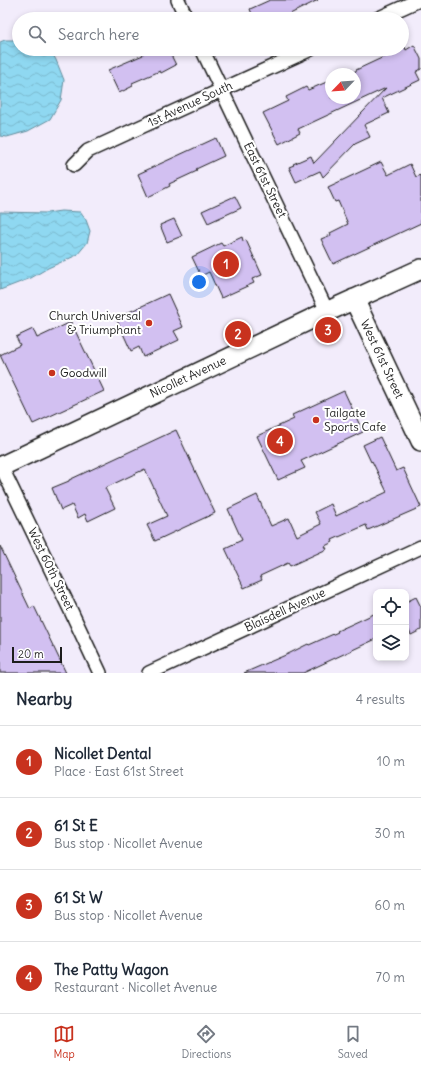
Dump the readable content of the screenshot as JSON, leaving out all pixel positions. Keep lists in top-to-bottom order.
{
  "streets": {
    "main road": ["West 61st Street", "Nicollet Avenue"],
    "street": [
      "1st Avenue South",
      "East 61st Street",
      "West 60th Street",
      "Blaisdell Avenue"
    ]
  },
  "crossings": [
    ["1st Avenue South", "East 61st Street"],
    ["East 61st Street", "Nicollet Avenue"],
    ["West 61st Street", "Nicollet Avenue"],
    ["Nicollet Avenue", "West 60th Street"]
  ],
  "places": ["Church Universal & Triumphant", "Goodwill", "Tailgate Sports Cafe"],
  "scale_bar": "20 m",
  "north": "bottom left",
  "page": {
    "search": "Search here",
    "pins": [
      "1",
      "3",
      "2",
      "4"
    ],
    "scale": "20 m",
    "heading": ["Nearby", "4 results"],
    "list": [
      {
        "mark": "1",
        "name": "Nicollet Dental",
        "note": "Place · East 61st Street",
        "value": "10 m"
      },
      {
        "mark": "2",
        "name": "61 St E",
        "note": "Bus stop · Nicollet Avenue",
        "value": "30 m"
      },
      {
        "mark": "3",
        "name": "61 St W",
        "note": "Bus stop · Nicollet Avenue",
        "value": "60 m"
      },
      {
        "mark": "4",
        "name": "The Patty Wagon",
        "note": "Restaurant · Nicollet Avenue",
        "value": "70 m"
      }
    ],
    "nav": ["Map", "Directions", "Saved"]
  }
}
